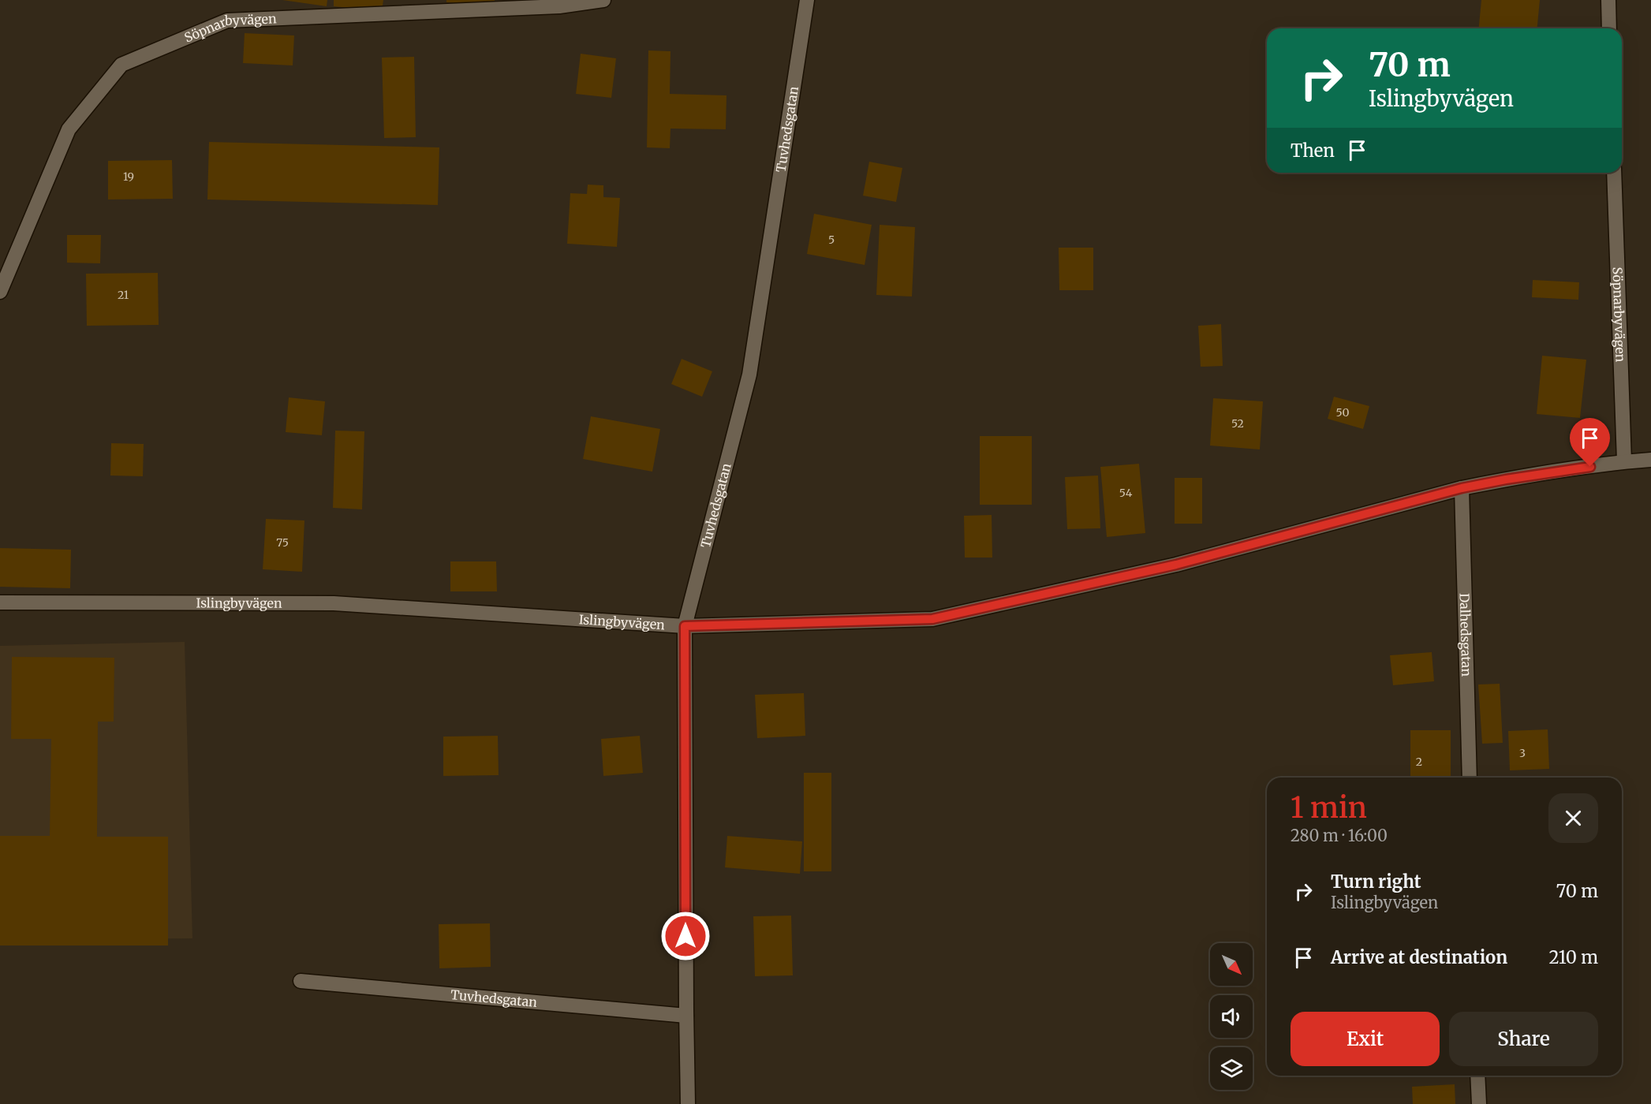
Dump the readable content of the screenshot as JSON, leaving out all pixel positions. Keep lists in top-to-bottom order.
{
  "streets": {
    "street": [
      "Söpnarbyvägen",
      "Tuvhedsgatan",
      "Islingbyvägen",
      "Dalhedsgatan"
    ]
  },
  "crossings": [
    ["Söpnarbyvägen", "Islingbyvägen"],
    ["Tuvhedsgatan", "Islingbyvägen"],
    ["Islingbyvägen", "Dalhedsgatan"]
  ],
  "house_numbers": [
    "19",
    "5",
    "21",
    "50",
    "52",
    "54",
    "75",
    "3",
    "2"
  ],
  "north": "bottom right",
  "page": {
    "turn": ["70 m", "Islingbyvägen"],
    "then": "Then",
    "heading": ["1 min", "280 m · 16:00"],
    "list": [
      {
        "name": "Turn right",
        "note": "Islingbyvägen",
        "value": "70 m"
      },
      {
        "name": "Arrive at destination",
        "value": "210 m"
      }
    ],
    "buttons": ["Exit", "Share"]
  }
}
